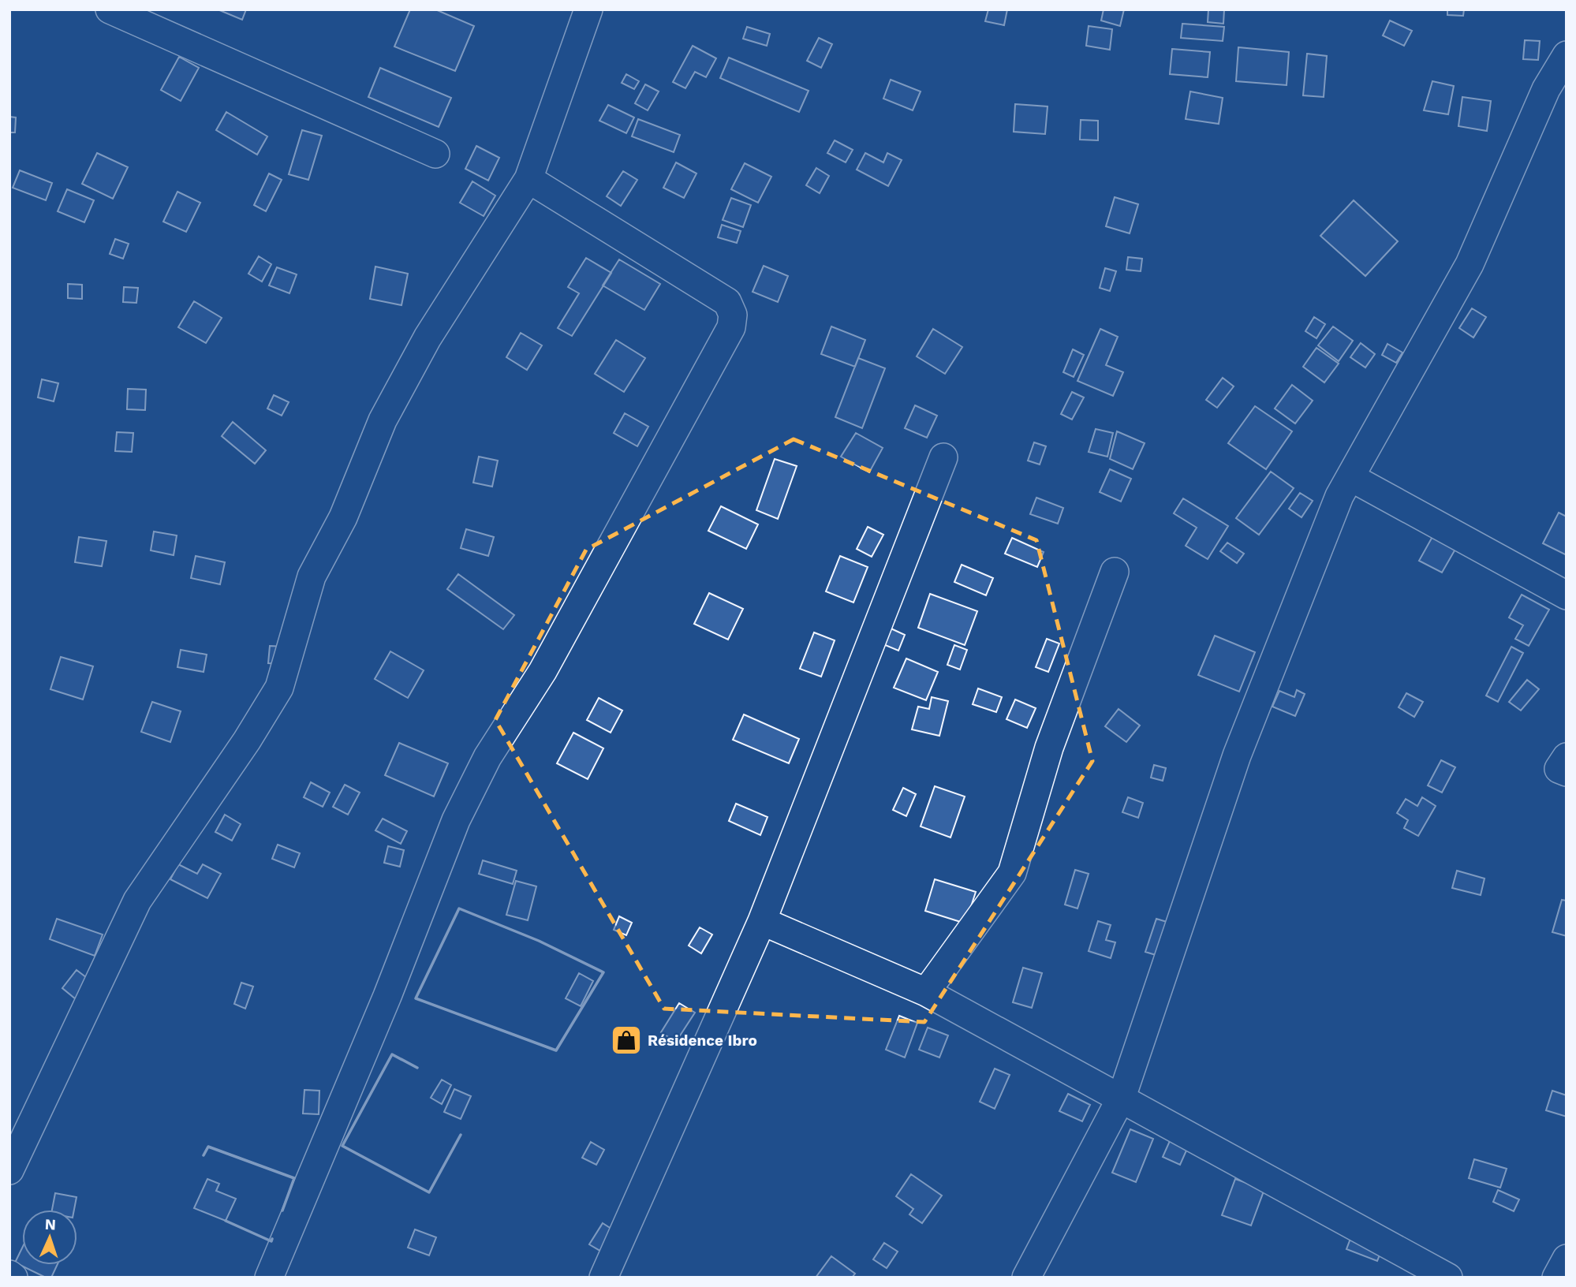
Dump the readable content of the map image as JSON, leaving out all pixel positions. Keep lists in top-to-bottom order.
{
  "places": {
    "shop": ["Résidence Ibro"]
  },
  "north": "top"
}
